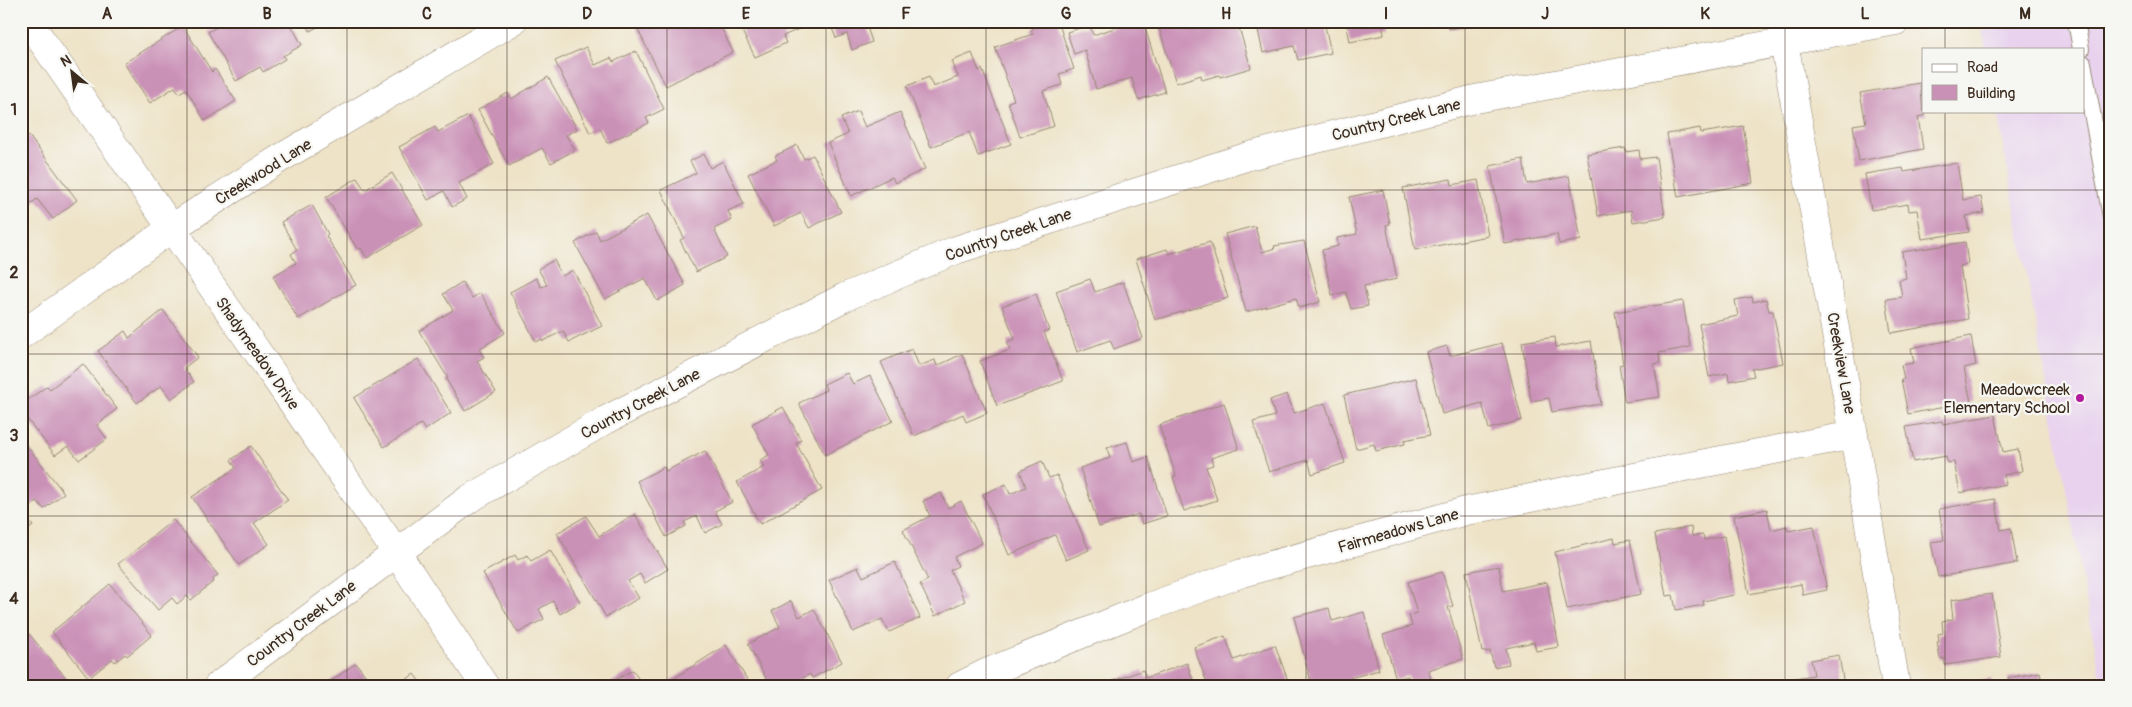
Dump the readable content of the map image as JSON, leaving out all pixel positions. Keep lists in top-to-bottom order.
{
  "streets": {
    "street": [
      "Country Creek Lane",
      "Creekwood Lane",
      "Shadymeadow Drive",
      "Creekview Lane",
      "Fairmeadows Lane"
    ]
  },
  "crossings": [
    ["Country Creek Lane", "Shadymeadow Drive"],
    ["Country Creek Lane", "Creekview Lane"],
    ["Creekwood Lane", "Shadymeadow Drive"],
    ["Creekview Lane", "Fairmeadows Lane"]
  ],
  "places": ["Meadowcreek Elementary School"],
  "legend": ["Road", "Building"],
  "north": "top left",
  "grid": {
    "columns": [
      "A",
      "B",
      "C",
      "D",
      "E",
      "F",
      "G",
      "H",
      "I",
      "J",
      "K",
      "L",
      "M"
    ],
    "rows": [
      "1",
      "2",
      "3",
      "4"
    ]
  }
}
